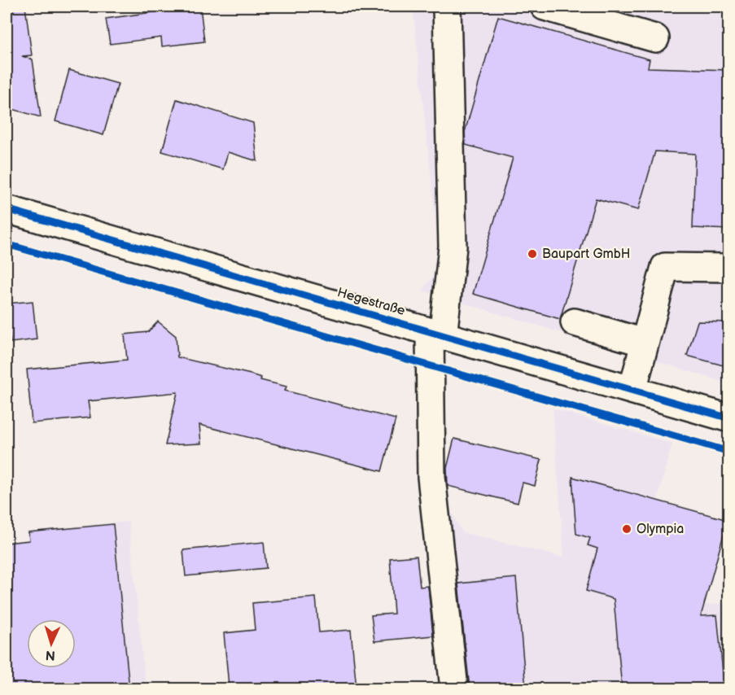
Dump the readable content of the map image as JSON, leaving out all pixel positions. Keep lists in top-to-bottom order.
{
  "streets": {
    "street": ["Hegestraße"]
  },
  "places": ["Baupart GmbH", "Olympia"],
  "north": "bottom"
}
